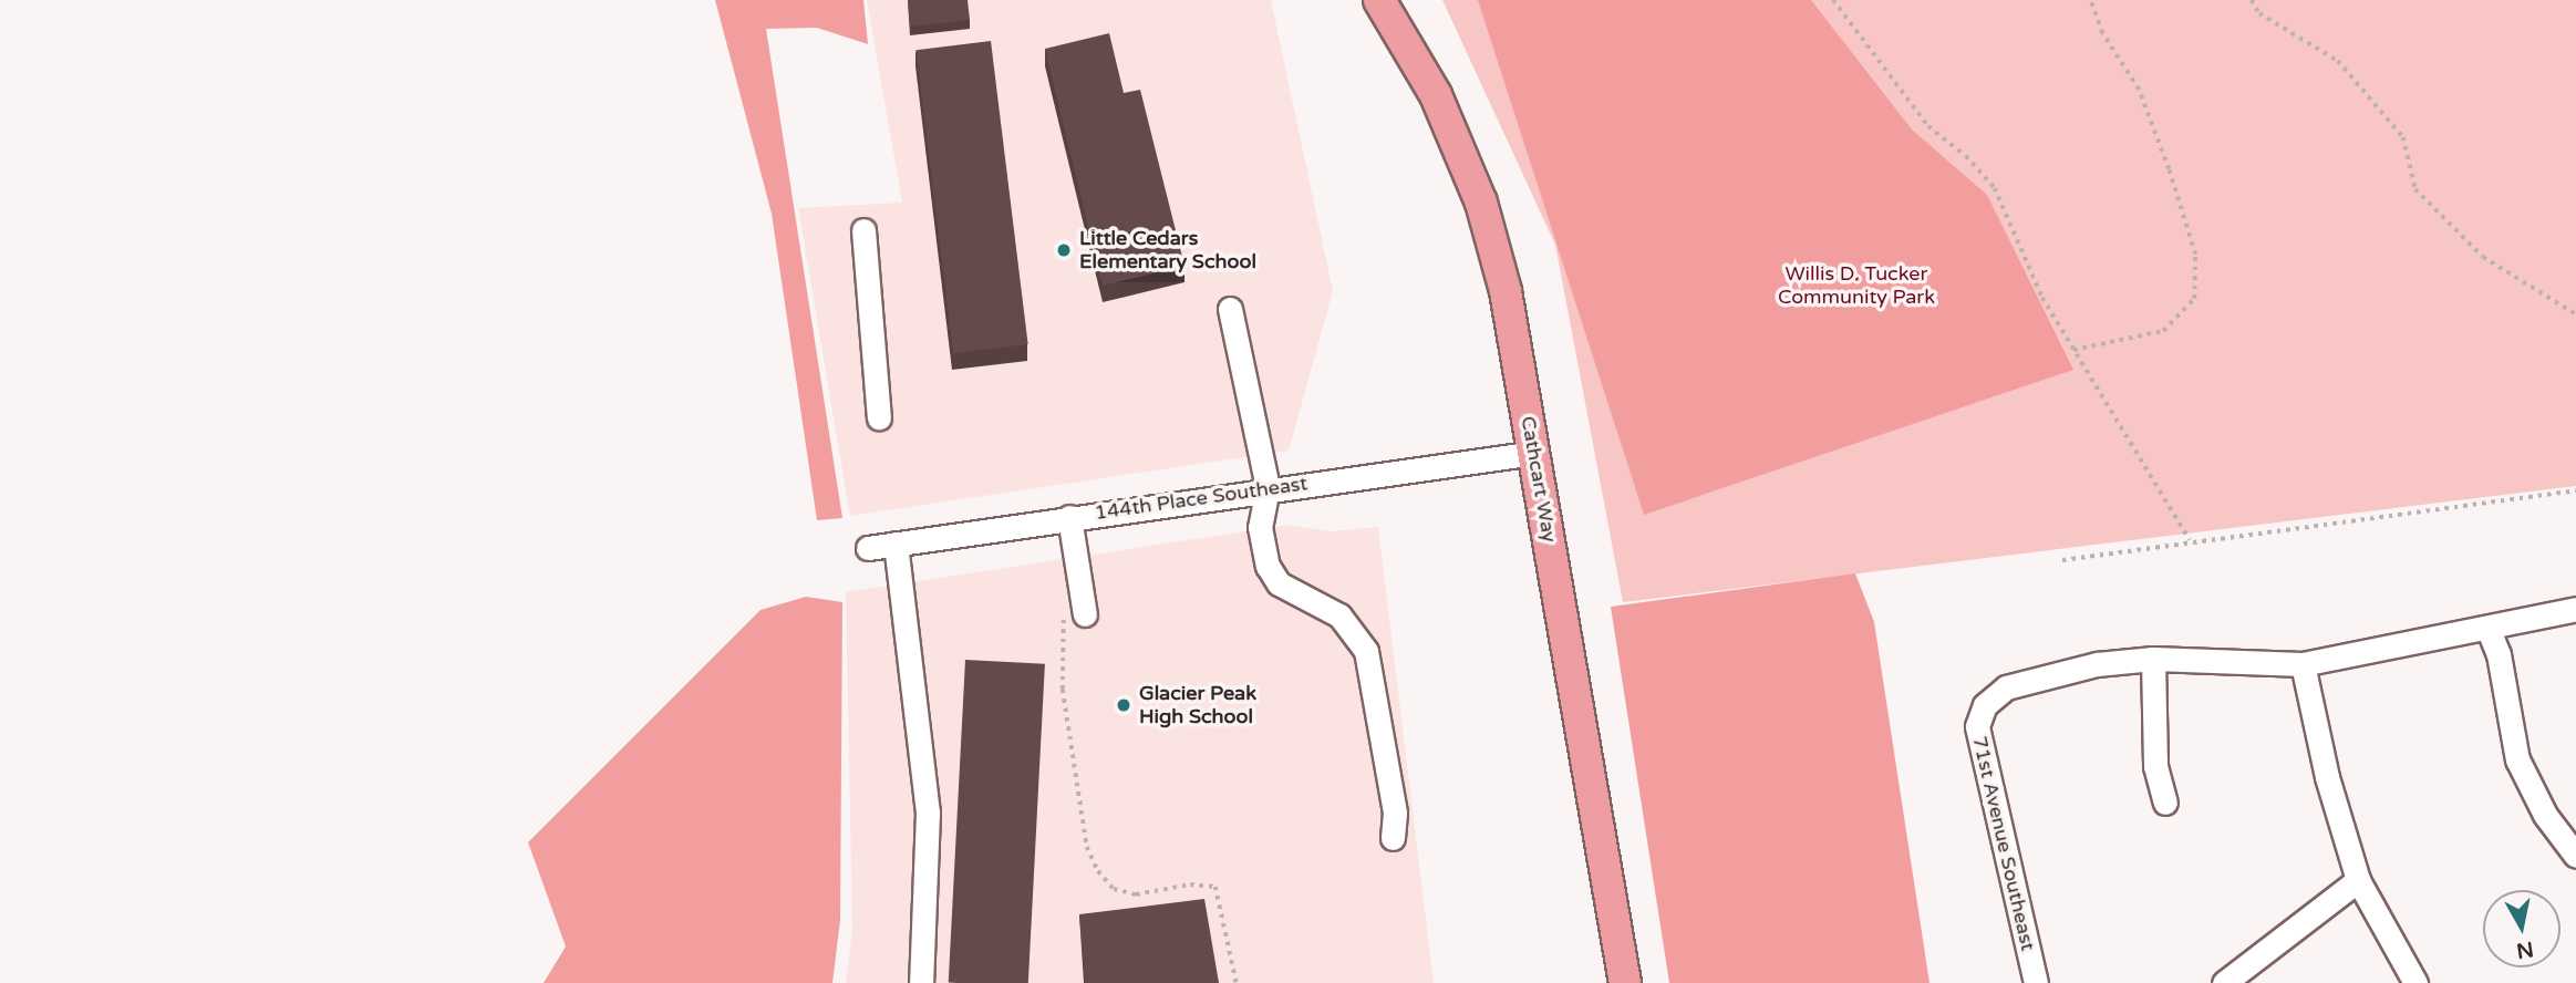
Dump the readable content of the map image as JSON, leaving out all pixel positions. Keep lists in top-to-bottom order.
{
  "streets": {
    "main road": ["Cathcart Way"],
    "street": ["144th Place Southeast", "71st Avenue Southeast"]
  },
  "crossings": [
    ["Cathcart Way", "144th Place Southeast"]
  ],
  "parks": ["Willis D. Tucker Community Park"],
  "places": ["Little Cedars Elementary School", "Glacier Peak High School"],
  "north": "bottom"
}
